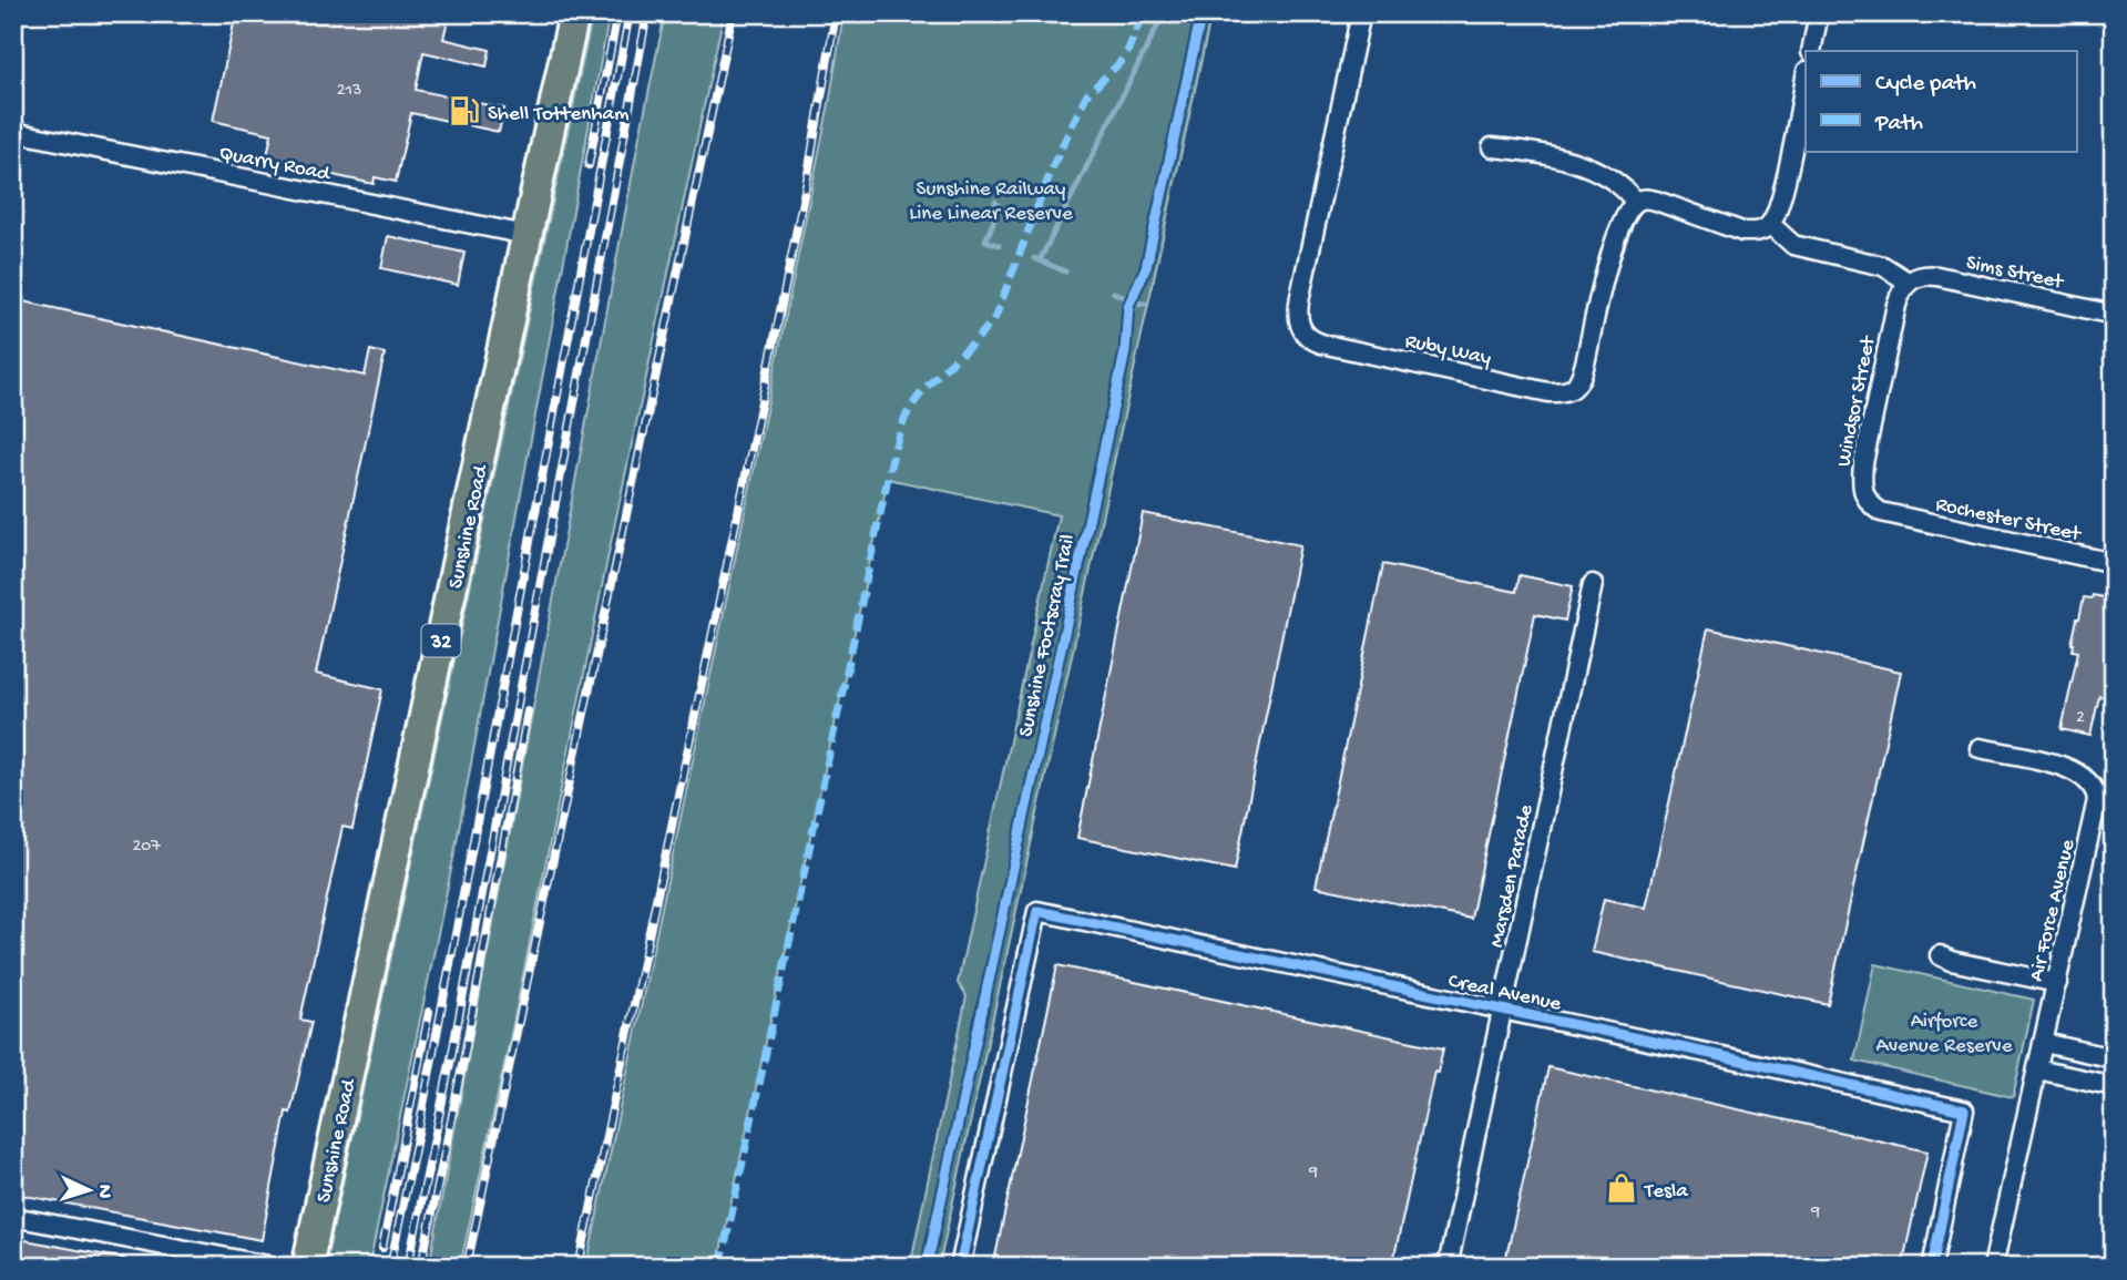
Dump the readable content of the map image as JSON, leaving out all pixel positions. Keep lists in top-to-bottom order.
{
  "streets": {
    "main road": ["Sunshine Road", "32"],
    "street": [
      "Quarry Road",
      "Sims Street",
      "Ruby Way",
      "Windsor Street",
      "Rochester Street",
      "Marsden Parade",
      "Air Force Avenue",
      "Creal Avenue"
    ],
    "cycle path": ["Sunshine Footscray Trail"]
  },
  "crossings": [
    ["Quarry Road", "Sunshine Road"],
    ["Sims Street", "Windsor Street"],
    ["Windsor Street", "Rochester Street"],
    ["Marsden Parade", "Creal Avenue"]
  ],
  "parks": ["Sunshine Railway Line Linear Reserve", "Airforce Avenue Reserve"],
  "places": {
    "fuel station": ["Shell Tottenham"],
    "shop": ["Tesla"]
  },
  "house_numbers": [
    "213",
    "2",
    "207",
    "9",
    "9"
  ],
  "legend": ["Cycle path", "Path"],
  "north": "right"
}
